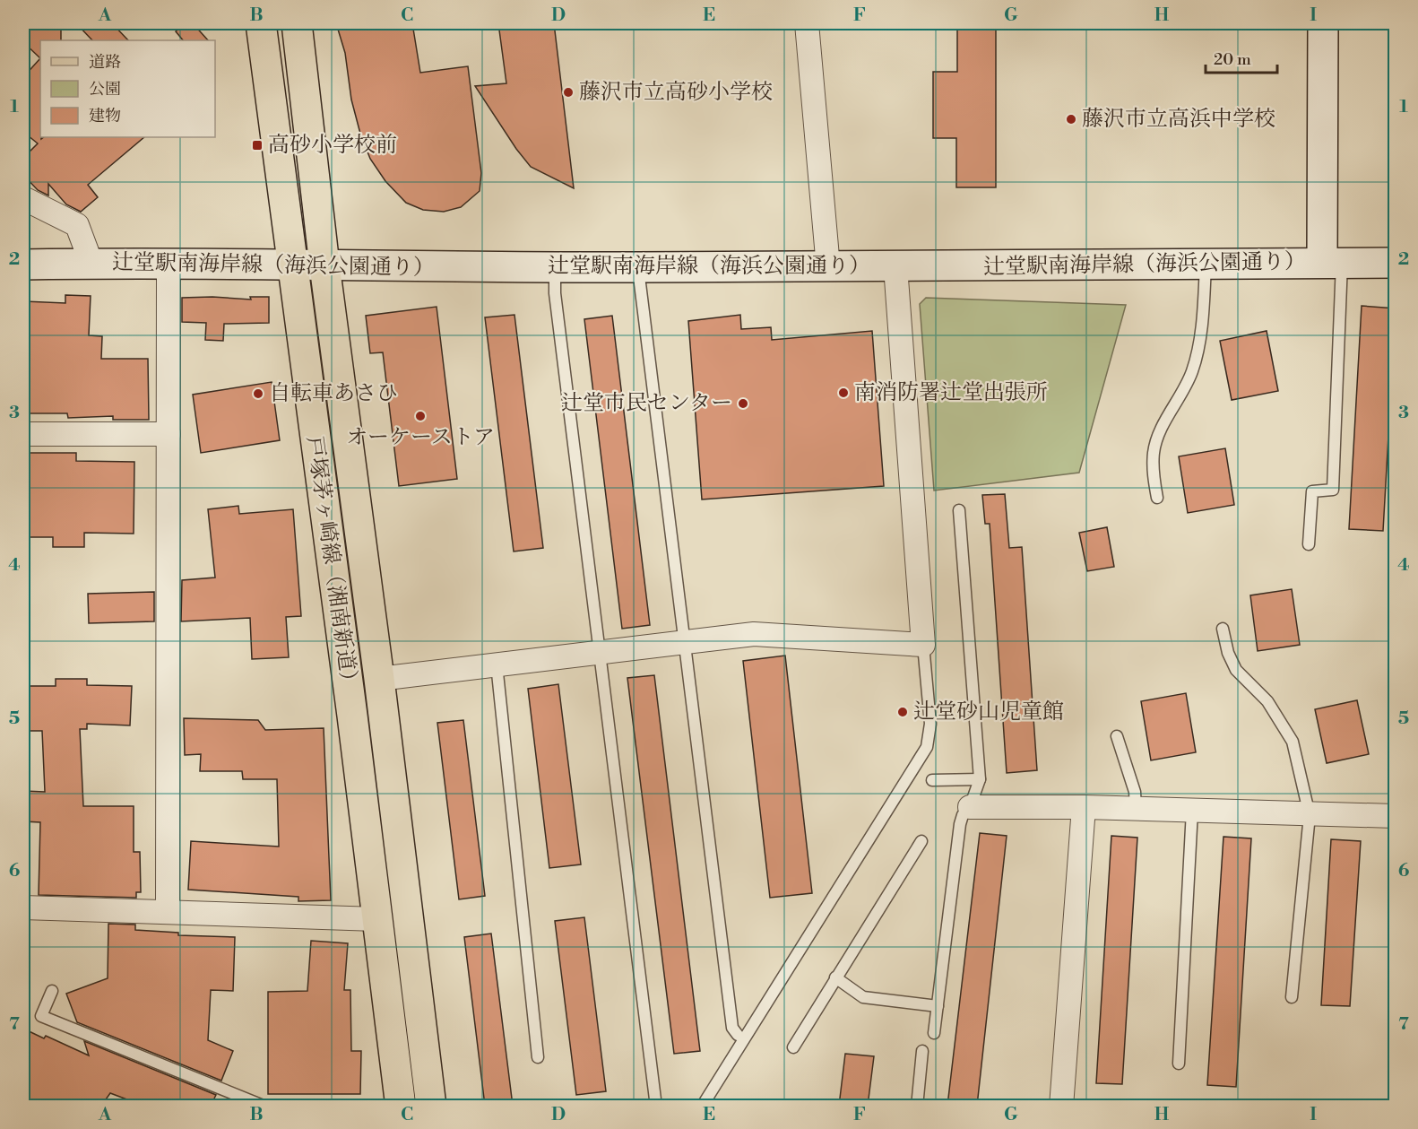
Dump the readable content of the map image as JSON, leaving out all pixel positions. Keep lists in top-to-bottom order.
{
  "streets": {
    "main road": ["戸塚茅ヶ崎線（湘南新道）"],
    "street": ["辻堂駅南海岸線（海浜公園通り）"]
  },
  "crossings": [
    ["辻堂駅南海岸線（海浜公園通り）", "戸塚茅ヶ崎線（湘南新道）"]
  ],
  "places": {
    "other": [
      "藤沢市立高砂小学校",
      "藤沢市立高浜中学校",
      "南消防署辻堂出張所",
      "自転車あさひ",
      "辻堂市民センター",
      "オーケーストア",
      "辻堂砂山児童館"
    ],
    "transit": ["高砂小学校前"]
  },
  "legend": ["道路", "公園", "建物"],
  "scale_bar": "20 m",
  "grid": {
    "columns": [
      "A",
      "B",
      "C",
      "D",
      "E",
      "F",
      "G",
      "H",
      "I"
    ],
    "rows": [
      "1",
      "2",
      "3",
      "4",
      "5",
      "6",
      "7"
    ]
  }
}
